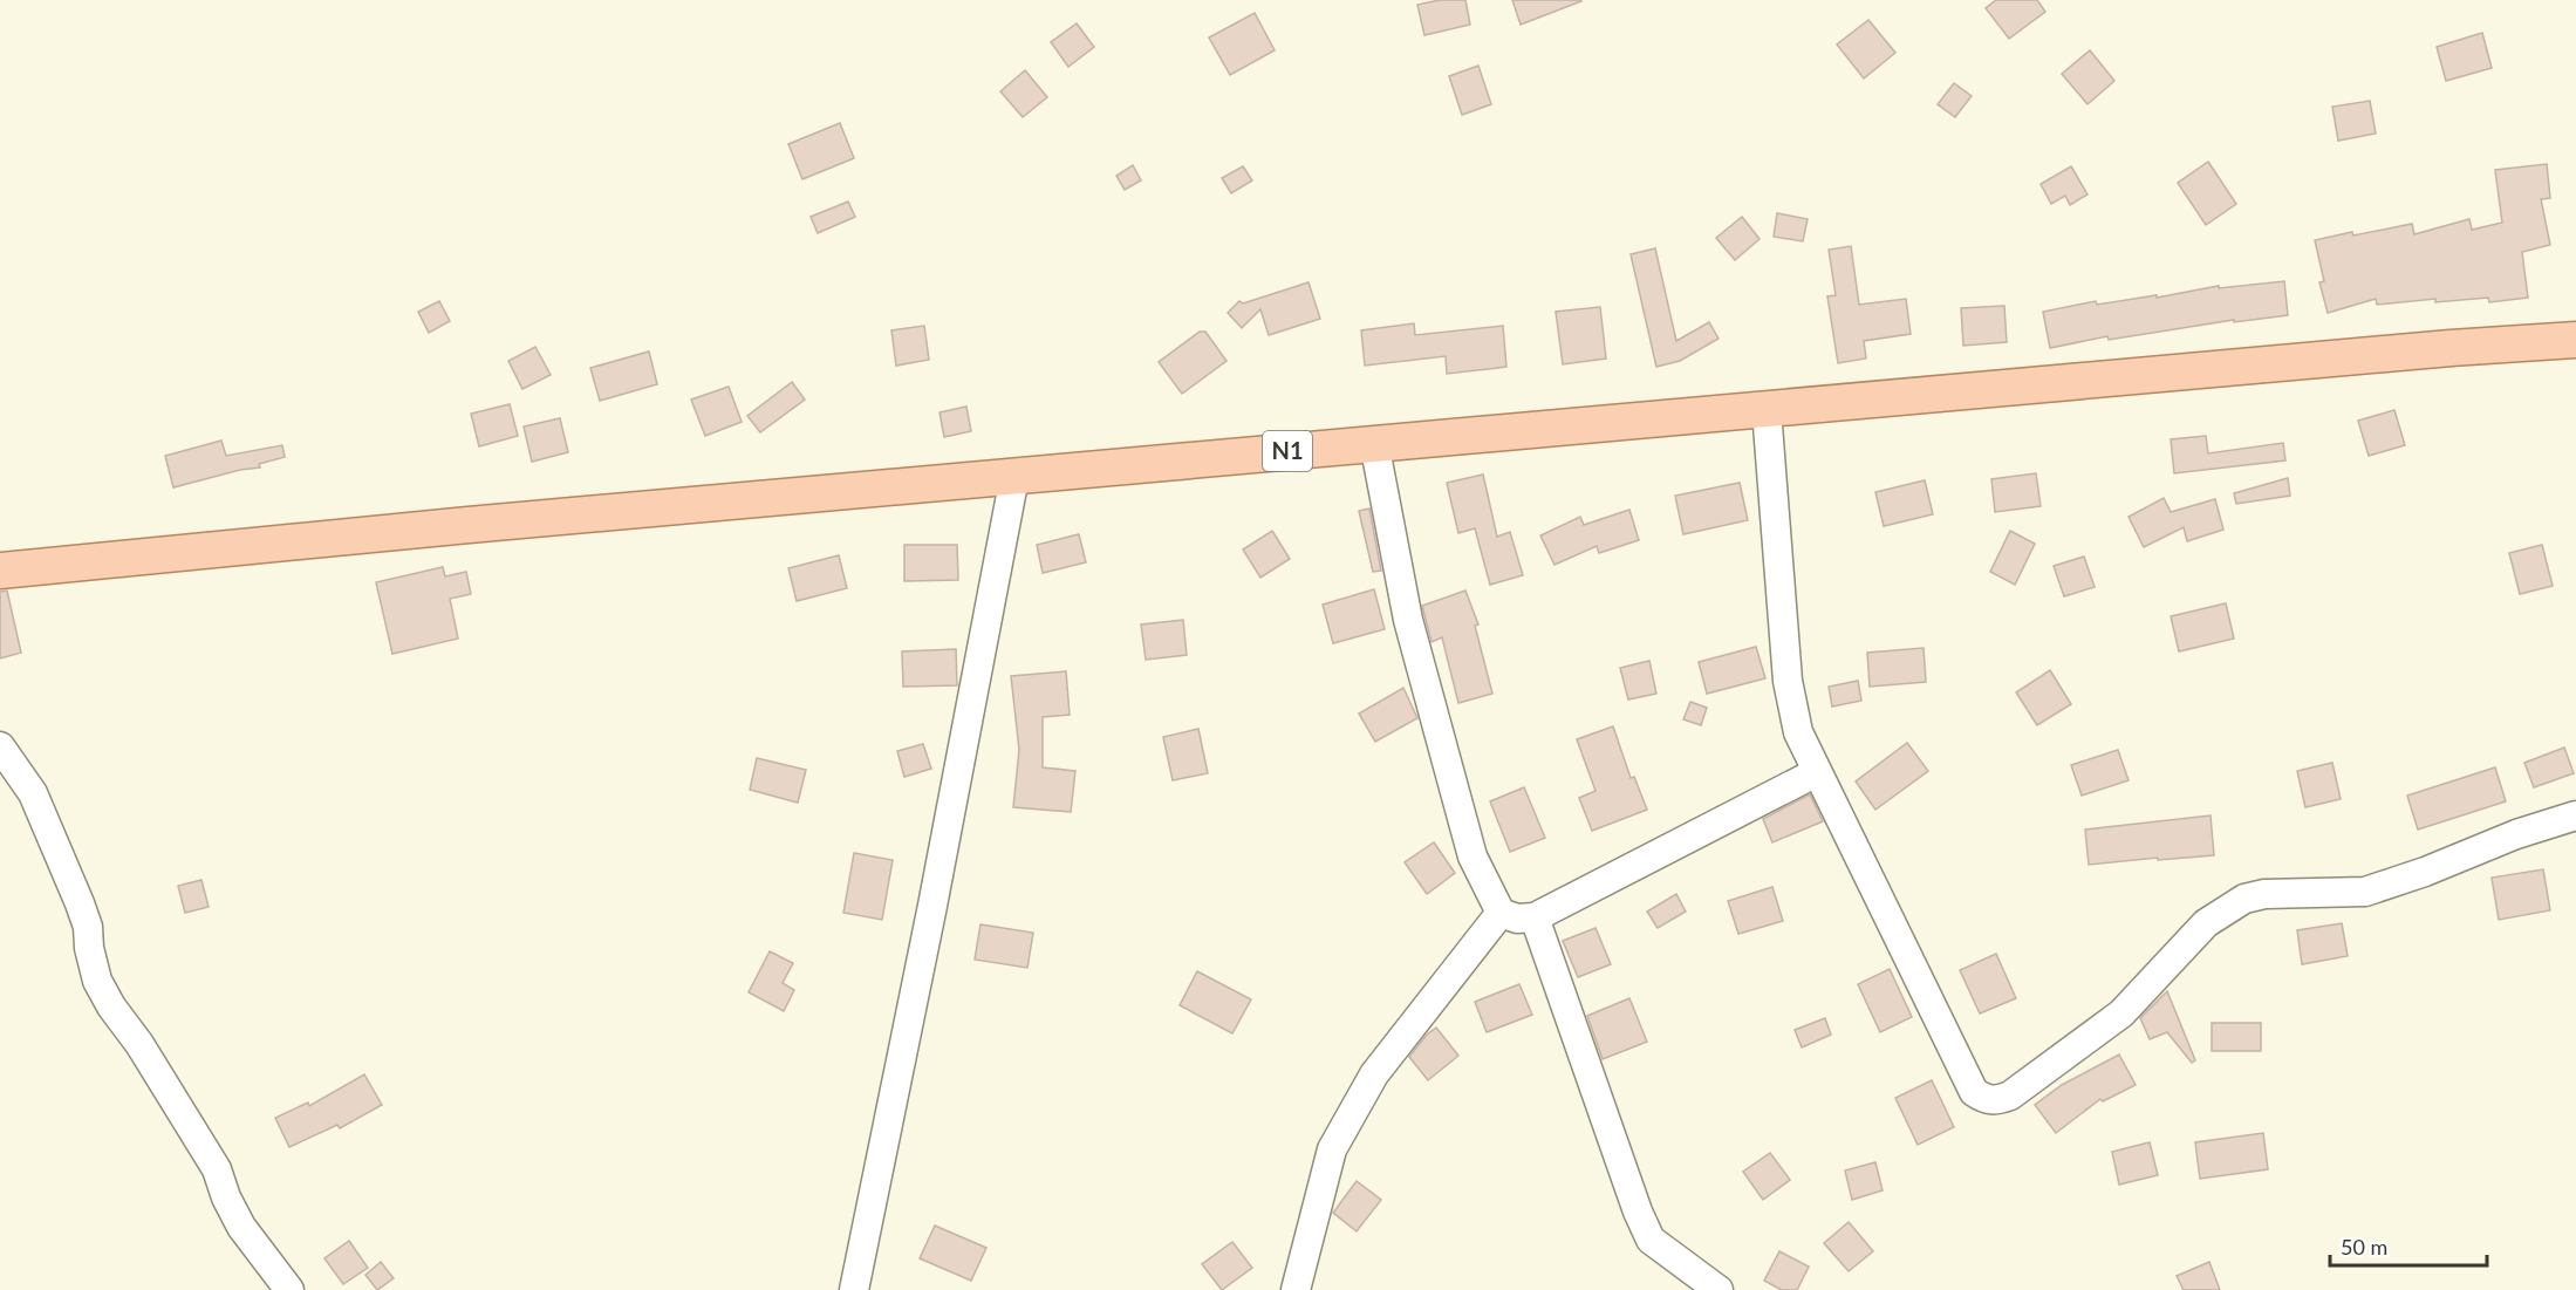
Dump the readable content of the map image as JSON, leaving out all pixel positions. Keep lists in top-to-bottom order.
{
  "streets": {
    "main road": ["N1"]
  },
  "scale_bar": "50 m"
}
